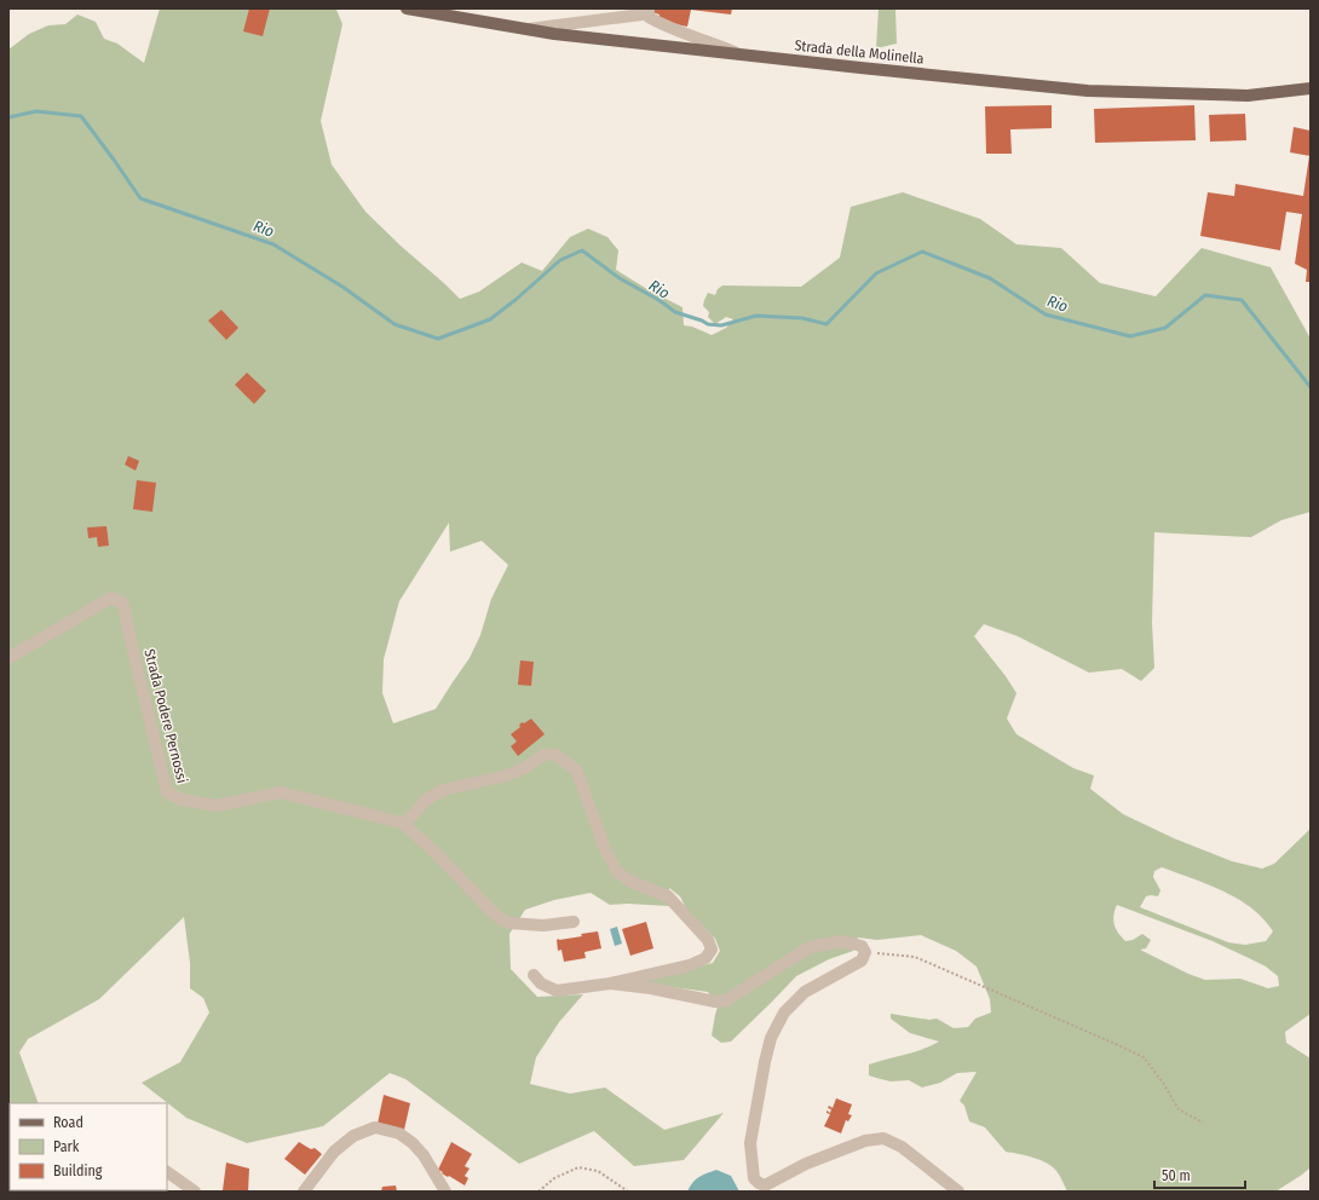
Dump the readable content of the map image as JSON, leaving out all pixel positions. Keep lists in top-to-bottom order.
{
  "streets": {
    "main road": ["Strada della Molinella"],
    "street": ["Strada Podere Pernossi"]
  },
  "water": ["Rio"],
  "legend": ["Road", "Park", "Building"],
  "scale_bar": "50 m"
}
